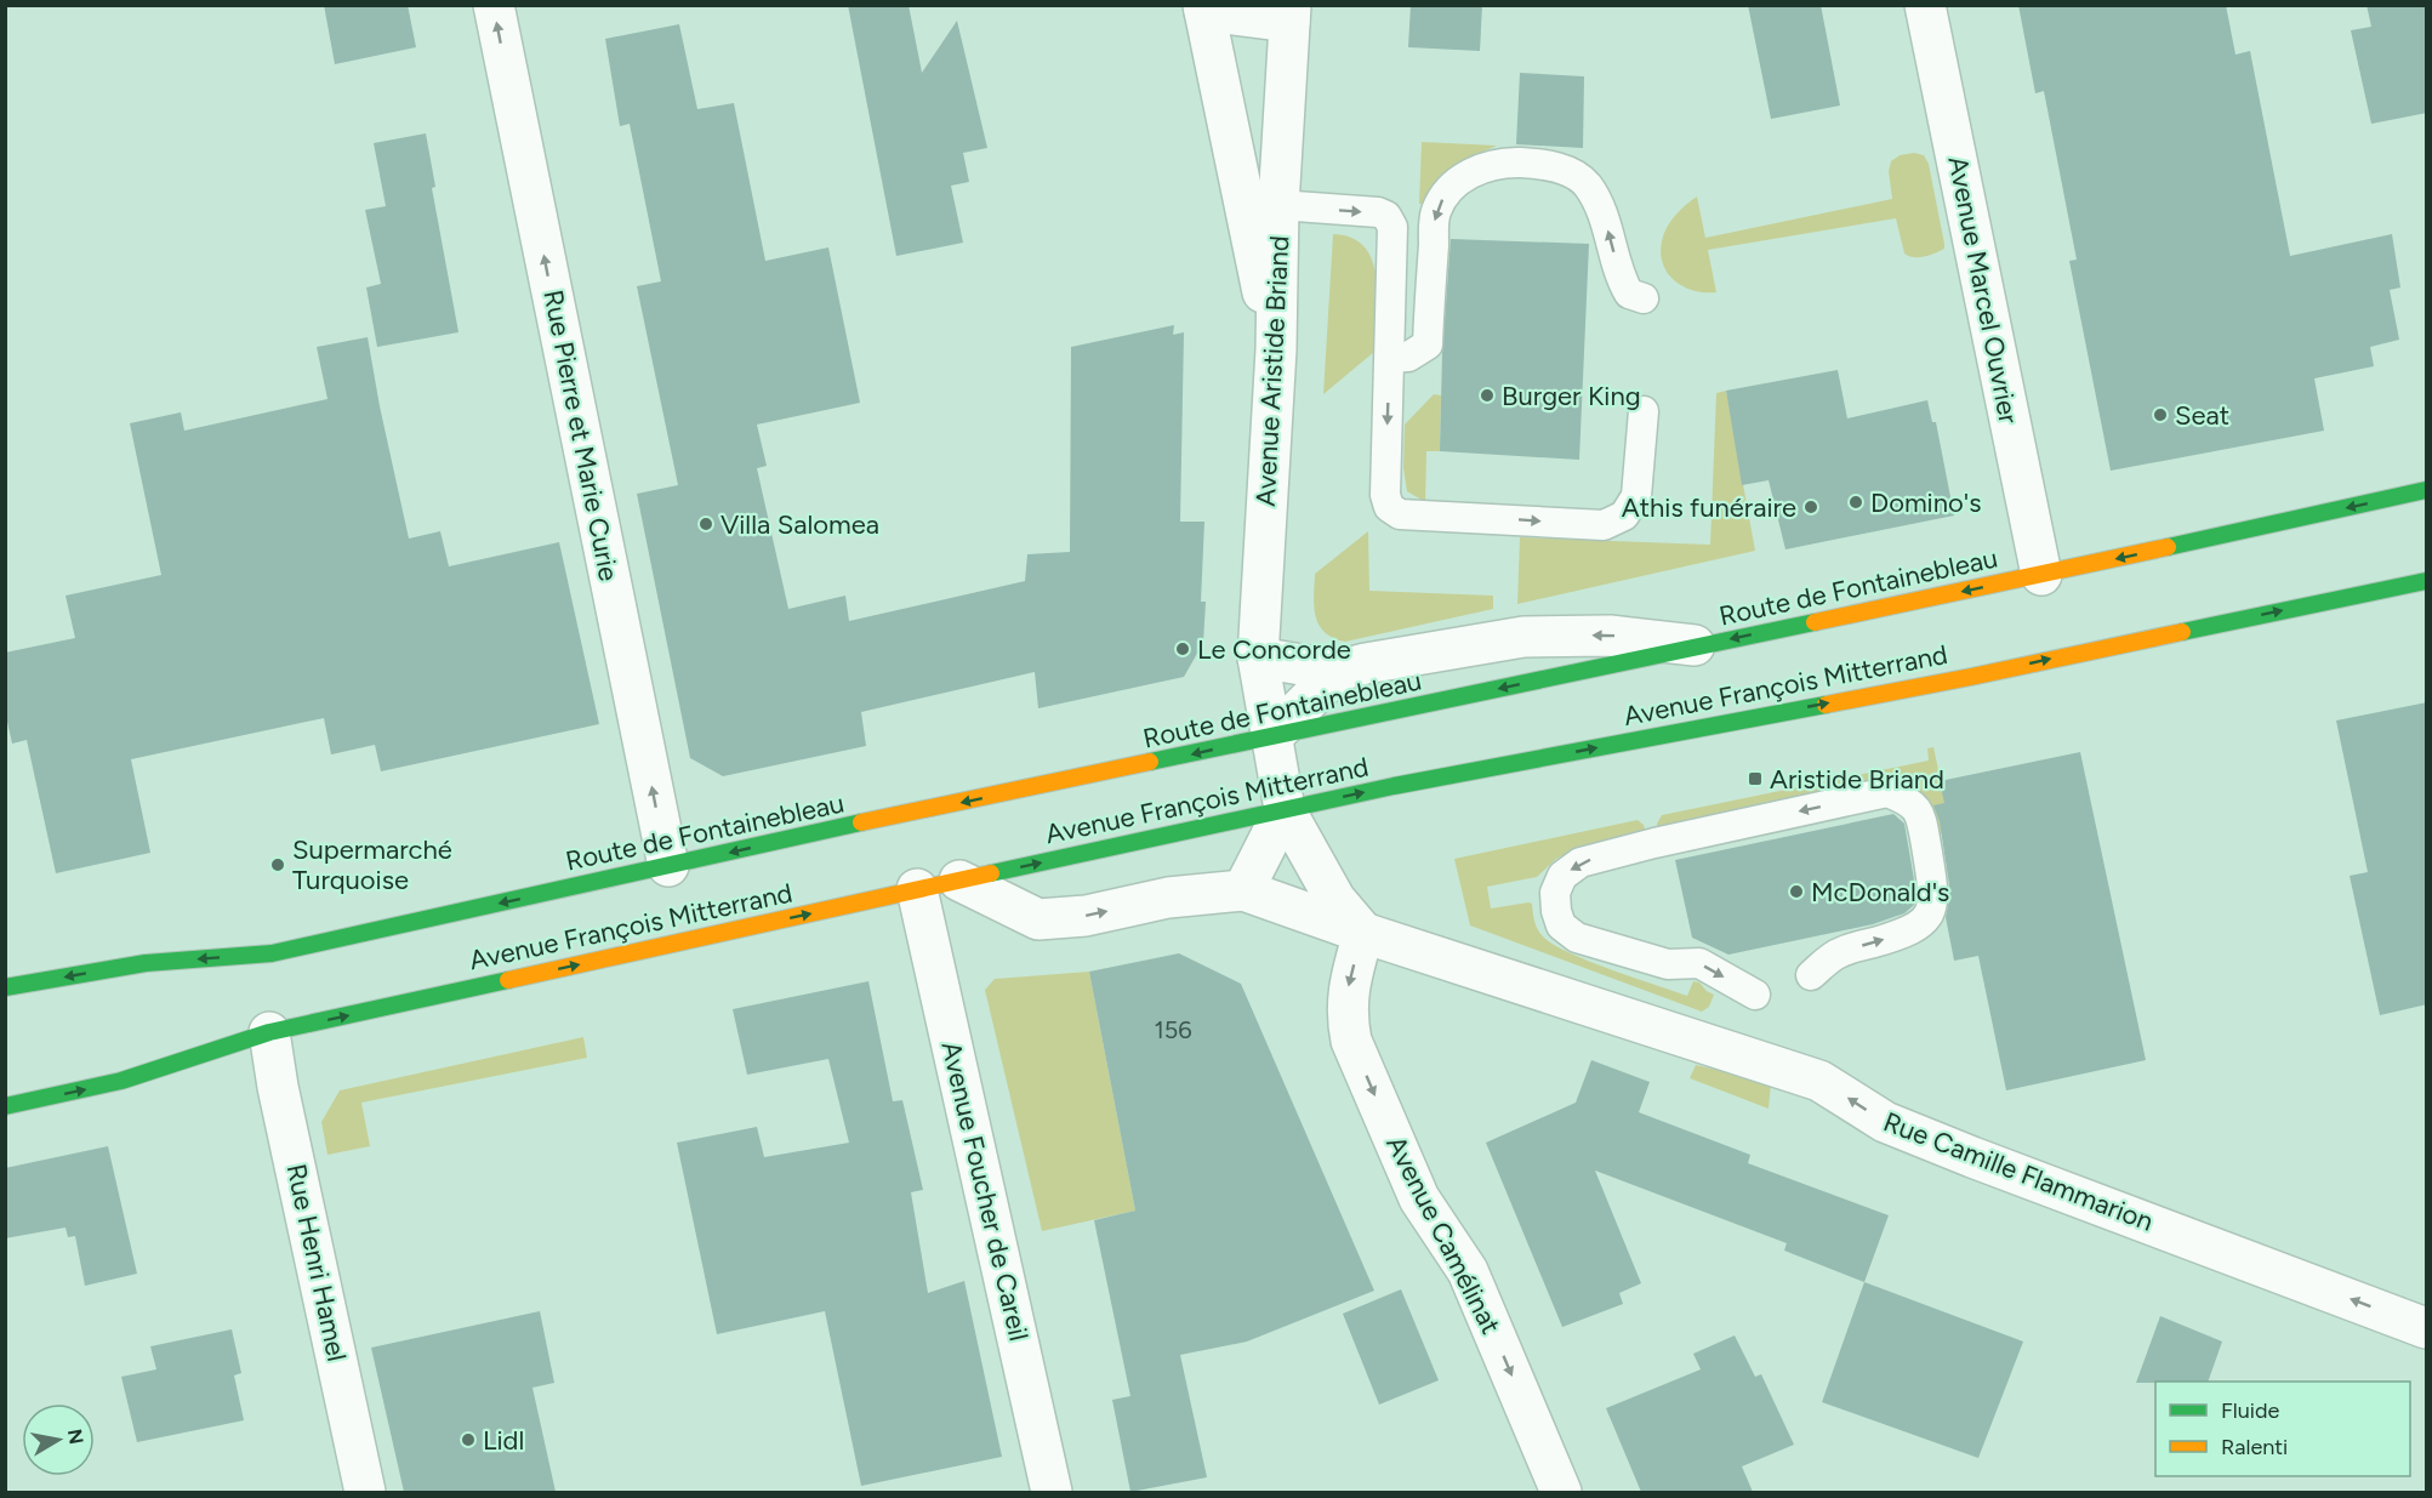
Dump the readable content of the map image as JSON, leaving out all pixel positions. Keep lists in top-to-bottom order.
{
  "streets": {
    "main road": ["Route de Fontainebleau", "Avenue François Mitterrand"],
    "street": [
      "Avenue Marcel Ouvrier",
      "Avenue Aristide Briand",
      "Rue Pierre et Marie Curie",
      "Rue Camille Flammarion",
      "Avenue Foucher de Careil",
      "Avenue Camélinat",
      "Rue Henri Hamel"
    ]
  },
  "crossings": [
    ["Avenue Marcel Ouvrier", "Route de Fontainebleau"],
    ["Avenue Aristide Briand", "Route de Fontainebleau"],
    ["Avenue Aristide Briand", "Avenue François Mitterrand"],
    ["Avenue Aristide Briand", "Rue Camille Flammarion"],
    ["Avenue Aristide Briand", "Avenue Camélinat"],
    ["Rue Pierre et Marie Curie", "Route de Fontainebleau"],
    ["Avenue François Mitterrand", "Avenue Foucher de Careil"],
    ["Avenue François Mitterrand", "Rue Henri Hamel"],
    ["Rue Camille Flammarion", "Avenue Camélinat"]
  ],
  "one_way": [
    "Rue Pierre et Marie Curie",
    "Route de Fontainebleau",
    "Avenue François Mitterrand",
    "Rue Camille Flammarion",
    "Avenue Camélinat"
  ],
  "places": {
    "other": [
      "Burger King",
      "Seat",
      "Domino's",
      "Athis funéraire",
      "Villa Salomea",
      "Le Concorde",
      "Supermarché Turquoise",
      "McDonald's",
      "Lidl"
    ],
    "transit": ["Aristide Briand"]
  },
  "house_numbers": ["156"],
  "legend": ["Fluide", "Ralenti"],
  "north": "right"
}
